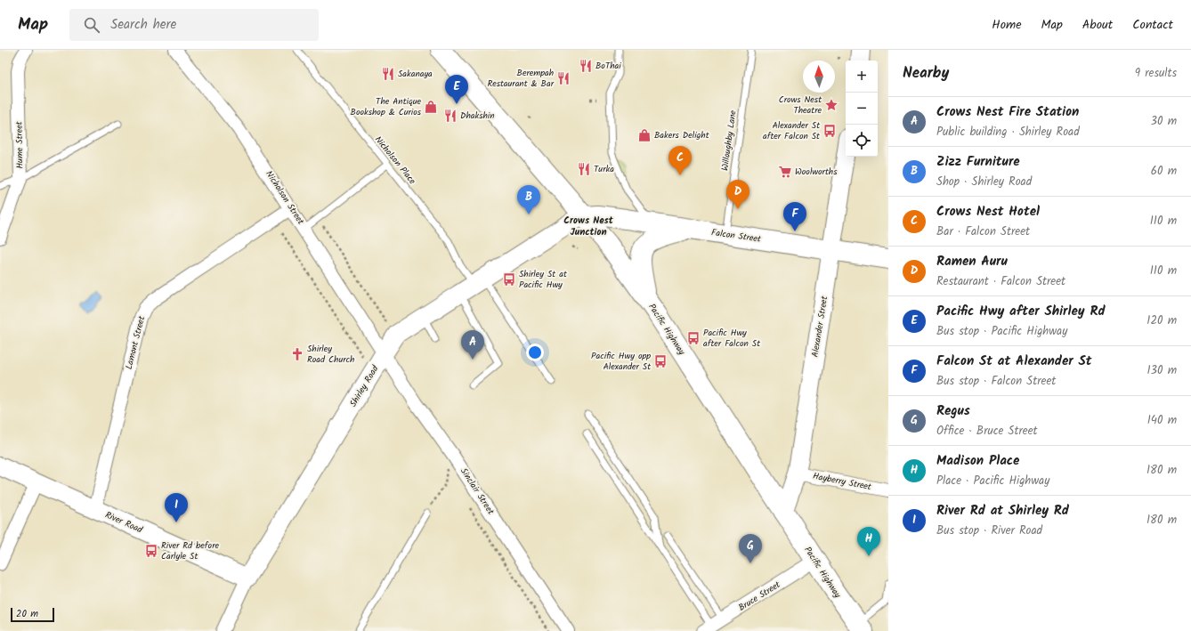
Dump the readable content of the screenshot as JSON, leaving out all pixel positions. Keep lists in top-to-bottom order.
{
  "streets": {
    "main road": [
      "Falcon Street",
      "Alexander Street",
      "Pacific Highway",
      "Shirley Road",
      "River Road"
    ],
    "street": [
      "Hume Street",
      "Nicholson Street",
      "Lamont Street",
      "Hayberry Street",
      "Sinclair Street",
      "Bruce Street"
    ],
    "lane": ["Willoughby Lane", "Nicholson Place"]
  },
  "crossings": [
    ["Willoughby Lane", "Falcon Street"],
    ["Nicholson Place", "Shirley Road"],
    ["Nicholson Street", "Lamont Street"],
    ["Nicholson Street", "Shirley Road"],
    ["Nicholson Street", "Sinclair Street"],
    ["Falcon Street", "Alexander Street"],
    ["Falcon Street", "Pacific Highway"],
    ["Falcon Street", "Shirley Road"],
    ["Alexander Street", "Pacific Highway"],
    ["Alexander Street", "Hayberry Street"],
    ["Pacific Highway", "Shirley Road"],
    ["Pacific Highway", "Bruce Street"],
    ["Lamont Street", "River Road"],
    ["Shirley Road", "Sinclair Street"],
    ["Shirley Road", "River Road"]
  ],
  "districts": ["Crows Nest Junction"],
  "places": {
    "restaurant": [
      "BoThai",
      "Sakanaya",
      "Berempah Restaurant & Bar",
      "Dhakshin",
      "Turka"
    ],
    "place": ["Crows Nest Theatre"],
    "shop": ["The Antique Bookshop & Curios", "Bakers Delight"],
    "bus stop": [
      "Alexander St after Falcon St",
      "Shirley St at Pacific Hwy",
      "Pacific Hwy after Falcon St",
      "Pacific Hwy opp Alexander St",
      "River Rd before Carlyle St"
    ],
    "supermarket": ["Woolworths"],
    "church": ["Shirley Road Church"]
  },
  "scale_bar": "20 m",
  "north": "top",
  "page": {
    "header": "Map",
    "search": "Search here",
    "nav": [
      "Home",
      "Map",
      "About",
      "Contact"
    ],
    "heading": ["Nearby", "9 results"],
    "map_buttons": ["+", "−"],
    "pins": [
      "E",
      "C",
      "D",
      "B",
      "F",
      "A",
      "I",
      "H",
      "G"
    ],
    "list": [
      {
        "mark": "A",
        "name": "Crows Nest Fire Station",
        "note": "Public building · Shirley Road",
        "value": "30 m"
      },
      {
        "mark": "B",
        "name": "Zizz Furniture",
        "note": "Shop · Shirley Road",
        "value": "60 m"
      },
      {
        "mark": "C",
        "name": "Crows Nest Hotel",
        "note": "Bar · Falcon Street",
        "value": "110 m"
      },
      {
        "mark": "D",
        "name": "Ramen Auru",
        "note": "Restaurant · Falcon Street",
        "value": "110 m"
      },
      {
        "mark": "E",
        "name": "Pacific Hwy after Shirley Rd",
        "note": "Bus stop · Pacific Highway",
        "value": "120 m"
      },
      {
        "mark": "F",
        "name": "Falcon St at Alexander St",
        "note": "Bus stop · Falcon Street",
        "value": "130 m"
      },
      {
        "mark": "G",
        "name": "Regus",
        "note": "Office · Bruce Street",
        "value": "140 m"
      },
      {
        "mark": "H",
        "name": "Madison Place",
        "note": "Place · Pacific Highway",
        "value": "180 m"
      },
      {
        "mark": "I",
        "name": "River Rd at Shirley Rd",
        "note": "Bus stop · River Road",
        "value": "180 m"
      }
    ],
    "scale": "20 m"
  }
}
